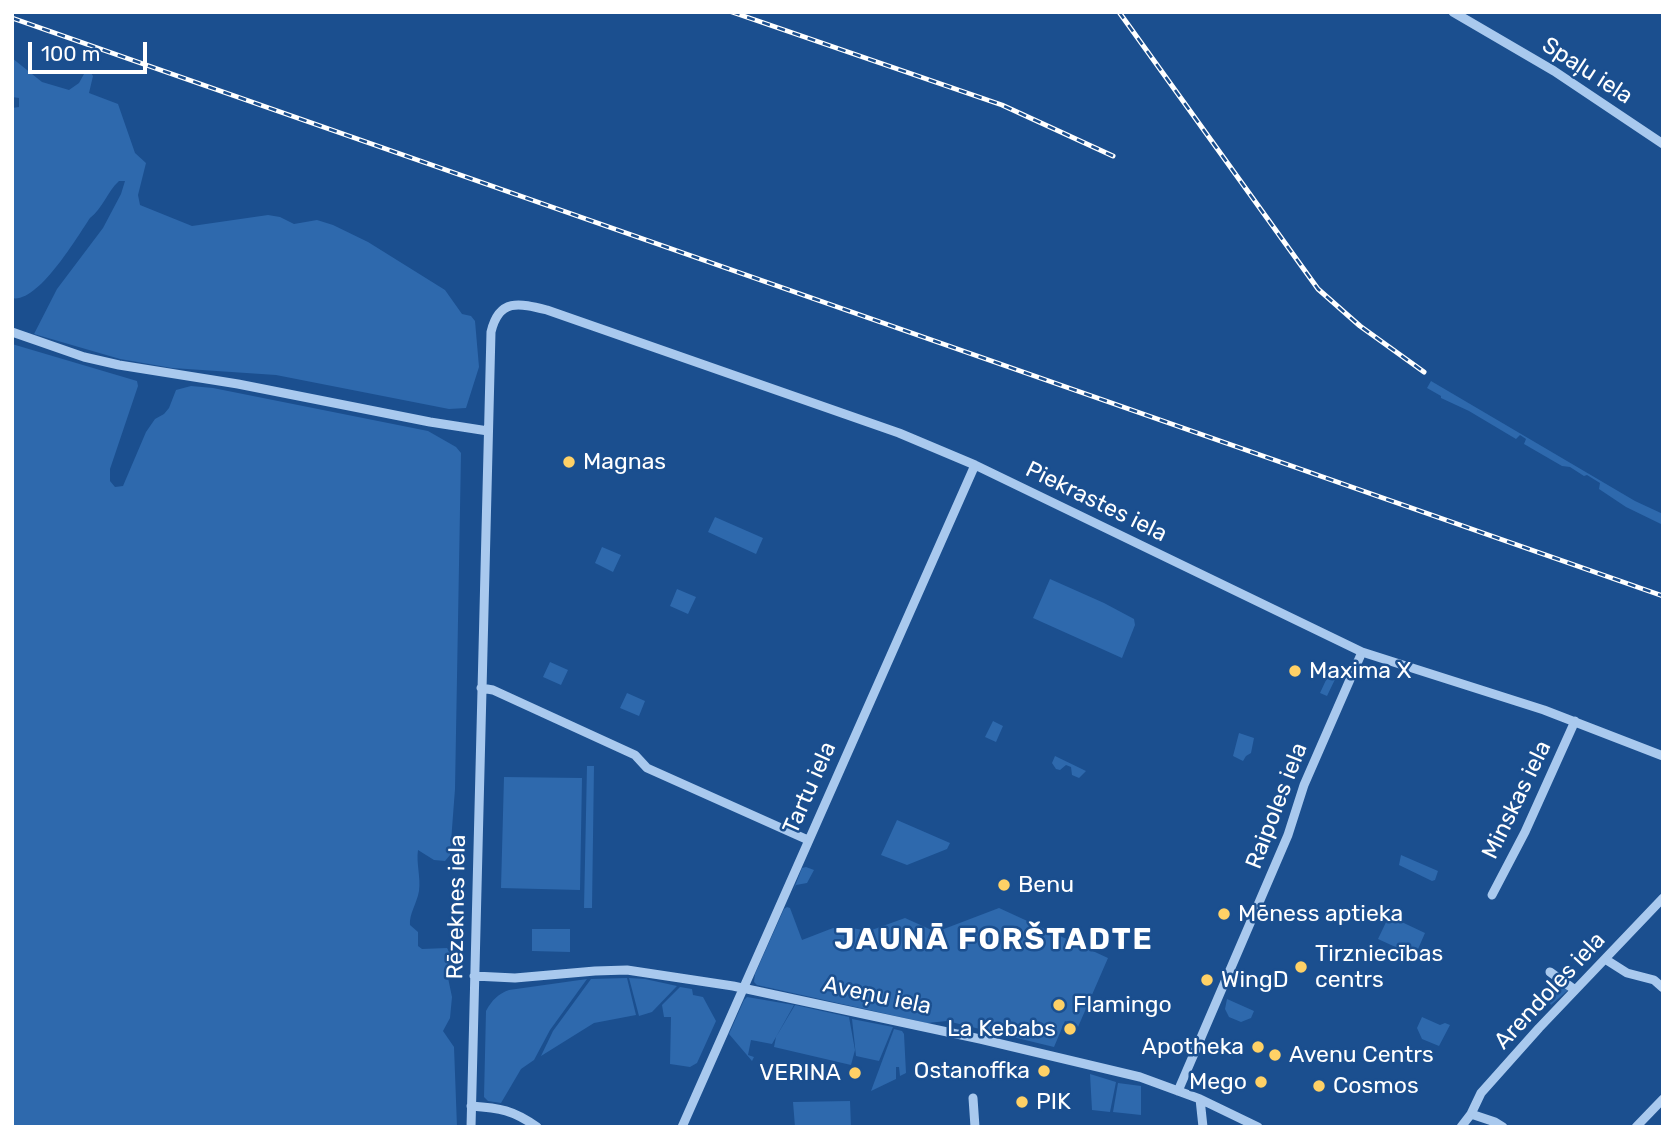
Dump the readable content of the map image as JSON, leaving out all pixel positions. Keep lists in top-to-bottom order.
{
  "streets": {
    "street": [
      "Spaļu iela",
      "Piekrastes iela",
      "Tartu iela",
      "Minskas iela",
      "Raipoles iela",
      "Rēzeknes iela",
      "Arendoles iela",
      "Aveņu iela"
    ]
  },
  "crossings": [
    ["Piekrastes iela", "Tartu iela"],
    ["Piekrastes iela", "Minskas iela"],
    ["Piekrastes iela", "Raipoles iela"],
    ["Piekrastes iela", "Rēzeknes iela"],
    ["Tartu iela", "Aveņu iela"],
    ["Raipoles iela", "Aveņu iela"],
    ["Rēzeknes iela", "Aveņu iela"]
  ],
  "districts": ["JAUNĀ FORŠTADTE"],
  "places": [
    "Magnas",
    "Maxima X",
    "Benu",
    "Mēness aptieka",
    "Tirzniecības centrs",
    "WingD",
    "Flamingo",
    "La Kebabs",
    "Apotheka",
    "Avenu Centrs",
    "Ostanoffka",
    "VERINA",
    "Mego",
    "Cosmos",
    "PIK"
  ],
  "scale_bar": "100 m"
}
